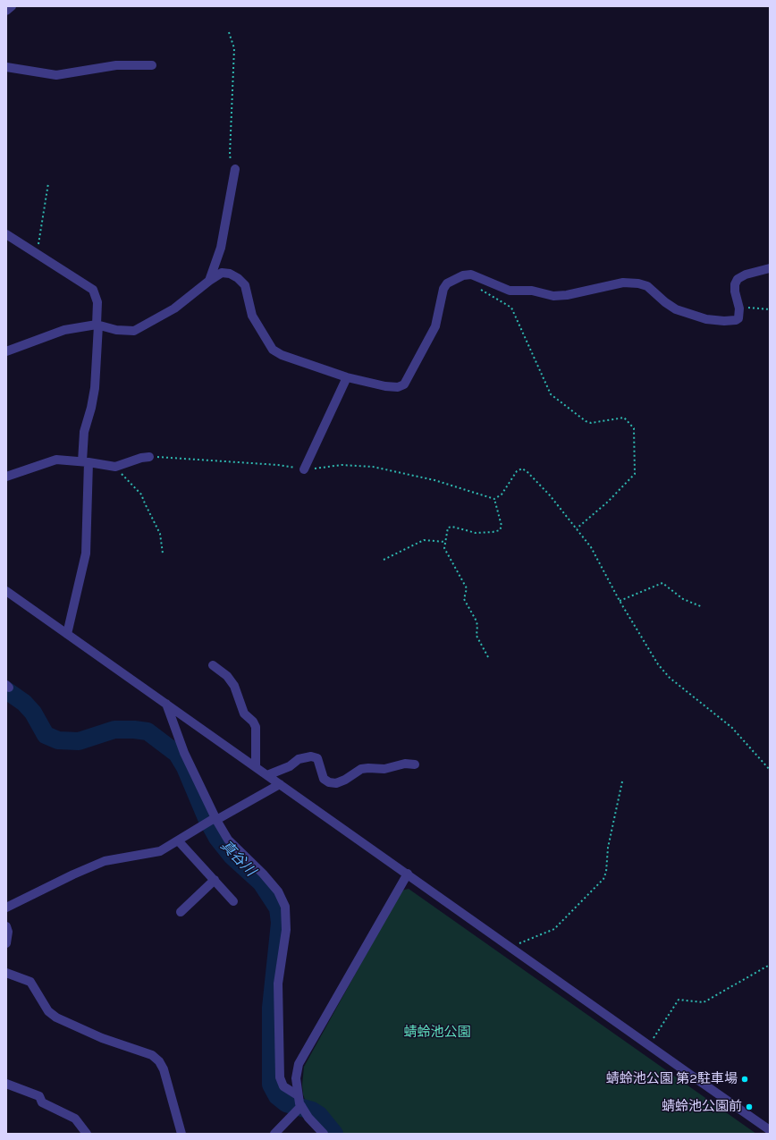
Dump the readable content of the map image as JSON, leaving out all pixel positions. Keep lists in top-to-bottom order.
{
  "water": ["真谷川"],
  "parks": ["蜻蛉池公園"],
  "places": ["蜻蛉池公園 第2駐車場", "蜻蛉池公園前"]
}
